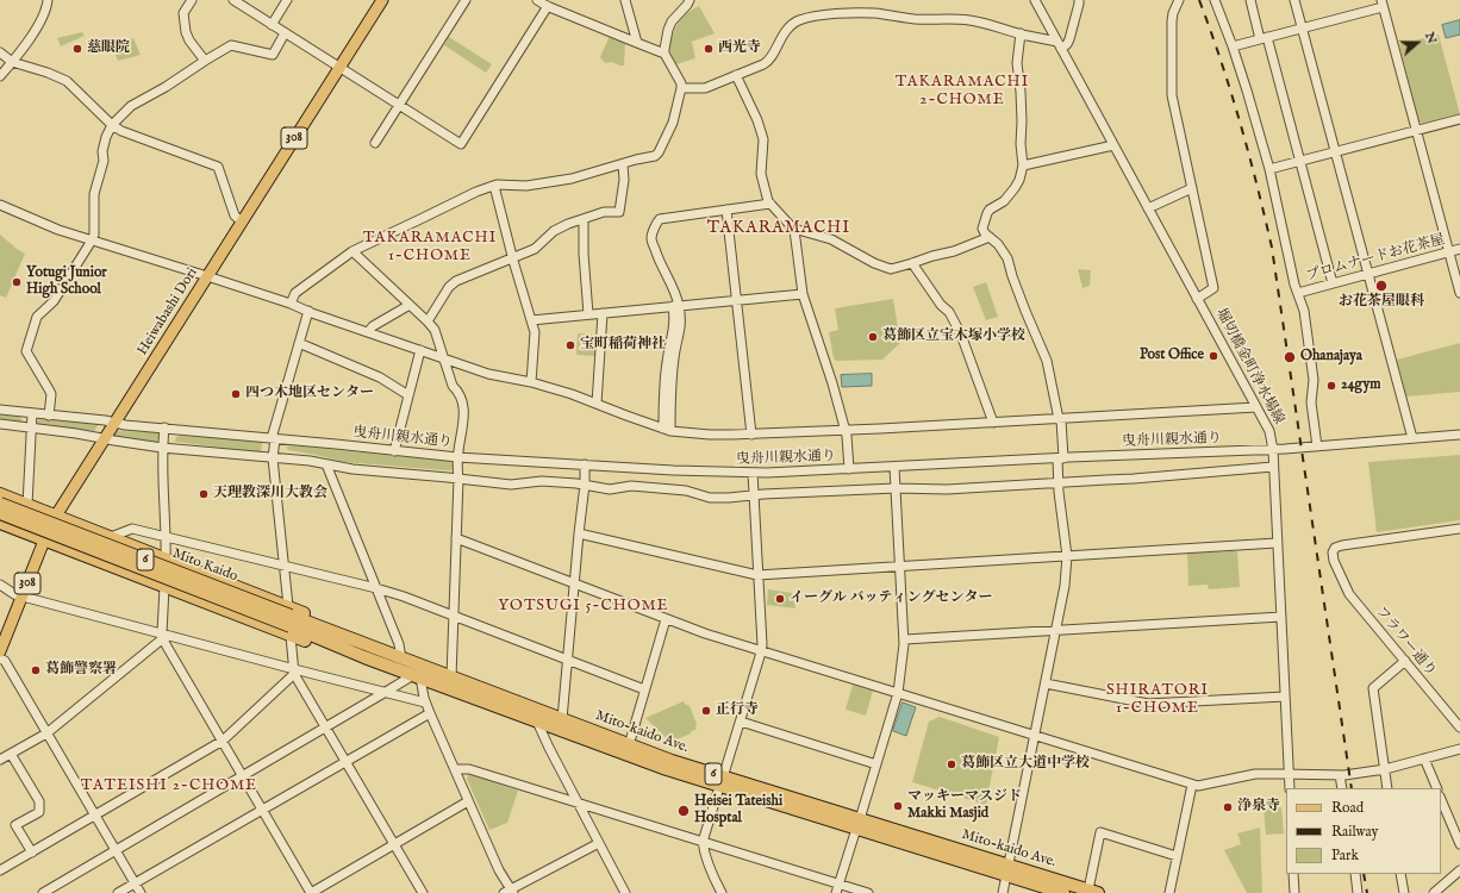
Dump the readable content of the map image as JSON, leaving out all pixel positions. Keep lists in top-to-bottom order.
{
  "streets": {
    "highway": ["6", "Mito Kaido", "Mito-kaido Ave."],
    "main road": ["308", "Heiwabashi Dori"],
    "street": [
      "プロムナードお花茶屋",
      "堀切橋金町浄水場線",
      "曳舟川親水通り",
      "フラワー通り"
    ]
  },
  "crossings": [
    ["Heiwabashi Dori", "曳舟川親水通り"],
    ["堀切橋金町浄水場線", "曳舟川親水通り"],
    ["6", "Mito Kaido"],
    ["6", "Mito-kaido Ave."],
    ["Mito Kaido", "Mito-kaido Ave."]
  ],
  "districts": [
    "TAKARAMACHI 2-CHOME",
    "TAKARAMACHI",
    "TAKARAMACHI 1-CHOME",
    "YOTSUGI 5-CHOME",
    "SHIRATORI 1-CHOME",
    "TATEISHI 2-CHOME"
  ],
  "places": [
    "慈眼院",
    "西光寺",
    "Yotugi Junior High School",
    "お花茶屋眼科",
    "葛飾区立宝木塚小学校",
    "宝町稲荷神社",
    "Post Office",
    "Ohanajaya",
    "24gym",
    "四つ木地区センター",
    "天理教深川大教会",
    "イーグル バッティングセンター",
    "葛飾警察署",
    "正行寺",
    "葛飾区立大道中学校",
    "マッキーマスジド Makki Masjid",
    "浄泉寺",
    "Heisei Tateishi Hosptal"
  ],
  "legend": ["Road", "Railway", "Park"],
  "north": "right"
}
